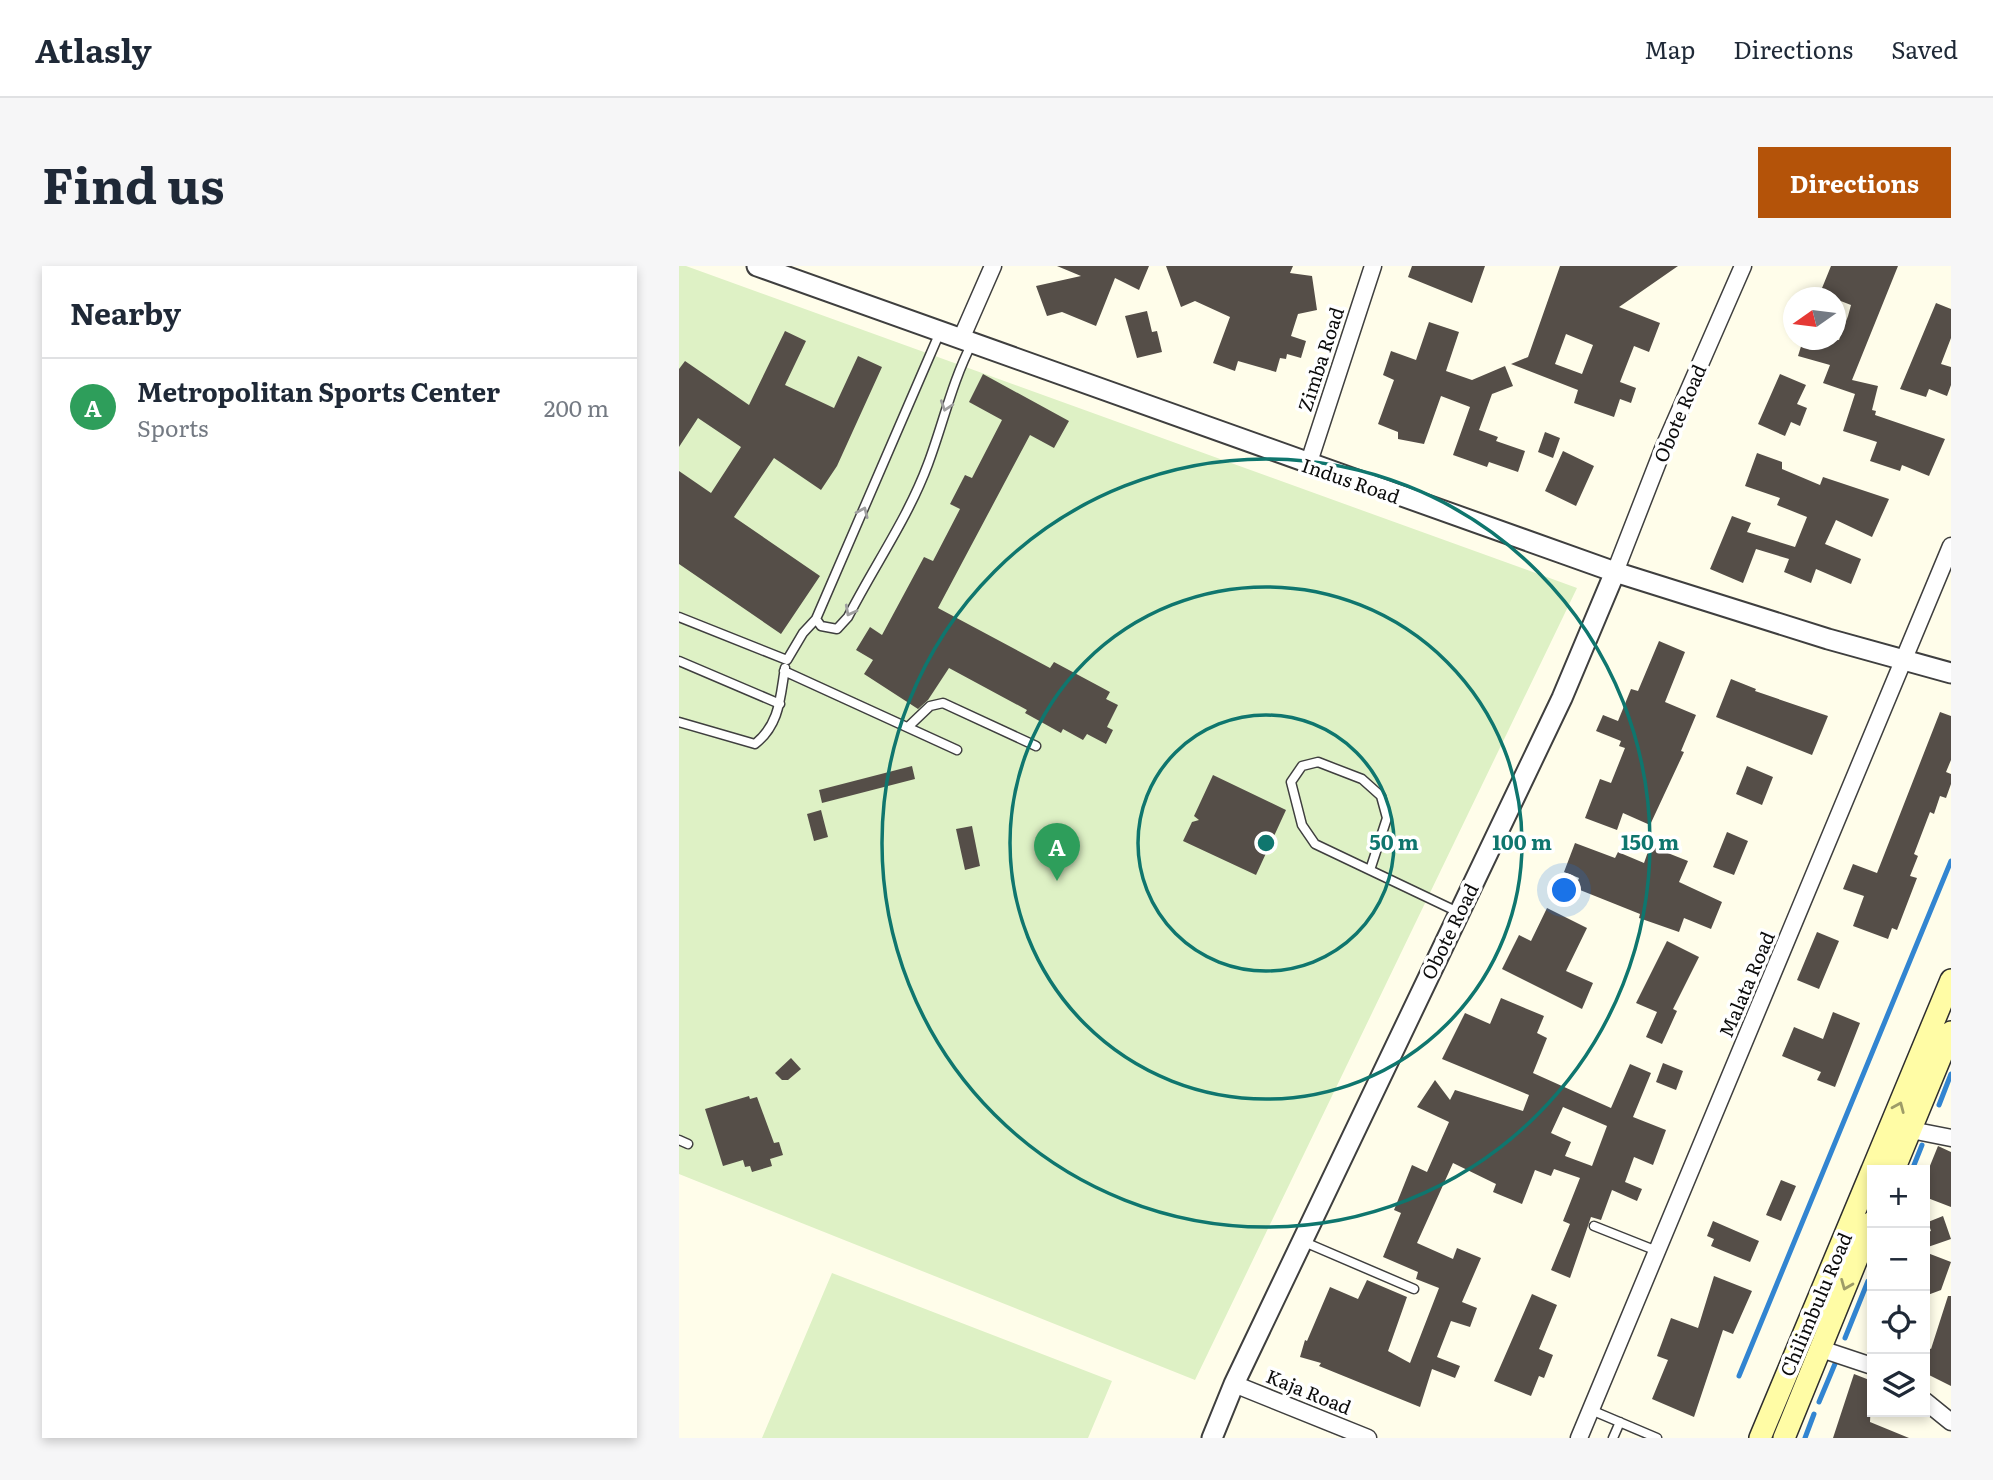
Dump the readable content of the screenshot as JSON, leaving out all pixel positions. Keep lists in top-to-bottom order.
{
  "streets": {
    "main road": ["Chilimbulu Road"],
    "street": [
      "Zimba Road",
      "Obote Road",
      "Indus Road",
      "Malata Road",
      "Kaja Road"
    ]
  },
  "crossings": [
    ["Zimba Road", "Indus Road"],
    ["Obote Road", "Indus Road"],
    ["Obote Road", "Kaja Road"],
    ["Indus Road", "Malata Road"]
  ],
  "north": "left",
  "page": {
    "header": "Atlasly",
    "nav": ["Map", "Directions", "Saved"],
    "title": "Find us",
    "buttons": "Directions",
    "heading": "Nearby",
    "list": [
      {
        "mark": "A",
        "name": "Metropolitan Sports Center",
        "note": "Sports",
        "value": "200 m"
      }
    ],
    "pins": "A",
    "map_buttons": ["+", "−"]
  },
  "rings": ["50 m", "100 m", "150 m"]
}
